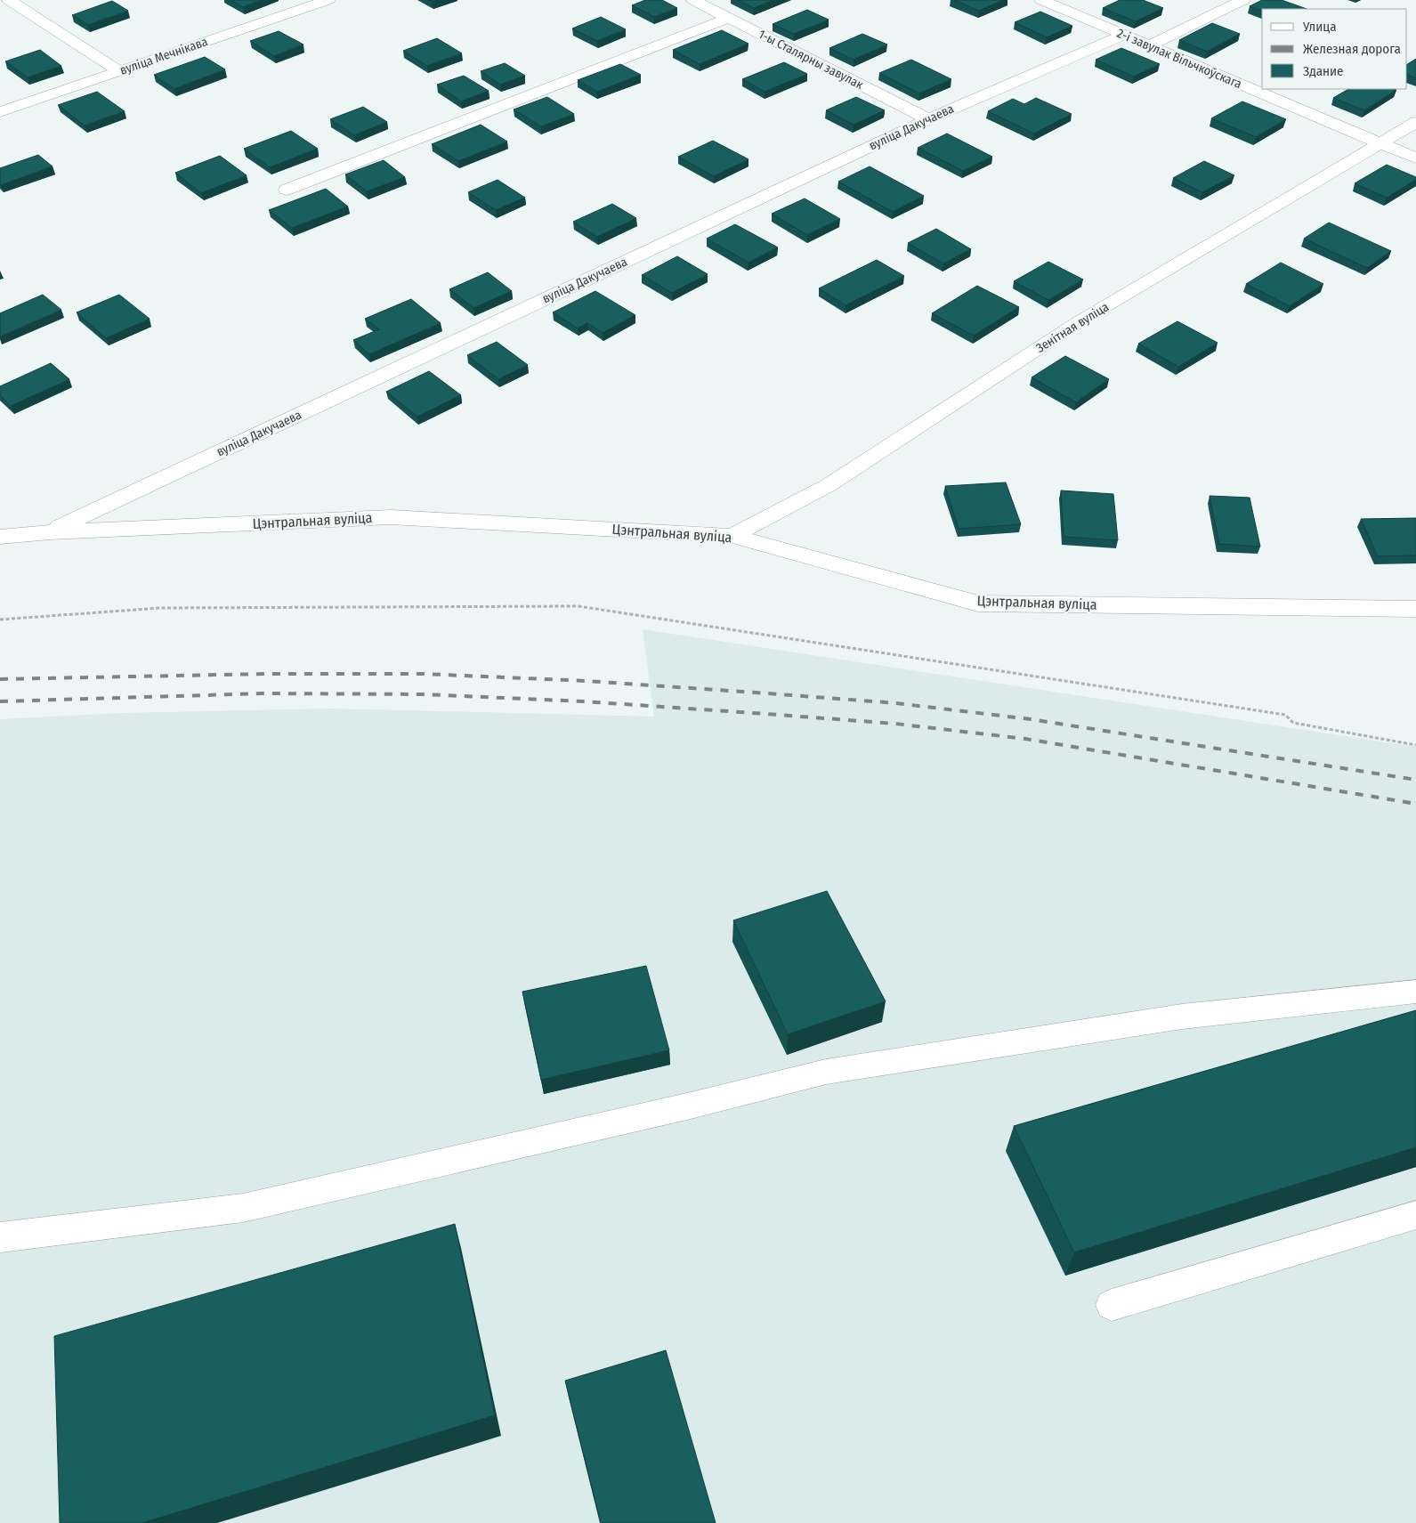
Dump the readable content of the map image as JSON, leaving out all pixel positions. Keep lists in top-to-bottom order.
{
  "streets": {
    "street": [
      "вуліца Мечнікава",
      "2-і завулак Вільчкоўскага",
      "1-ы Сталярны завулак",
      "вуліца Дакучаева",
      "Зенітная вуліца",
      "Цэнтральная вуліца"
    ]
  },
  "crossings": [
    ["2-і завулак Вільчкоўскага", "вуліца Дакучаева"],
    ["2-і завулак Вільчкоўскага", "Зенітная вуліца"],
    ["1-ы Сталярны завулак", "вуліца Дакучаева"],
    ["вуліца Дакучаева", "Цэнтральная вуліца"],
    ["Зенітная вуліца", "Цэнтральная вуліца"]
  ],
  "legend": ["Улица", "Железная дорога", "Здание"]
}
